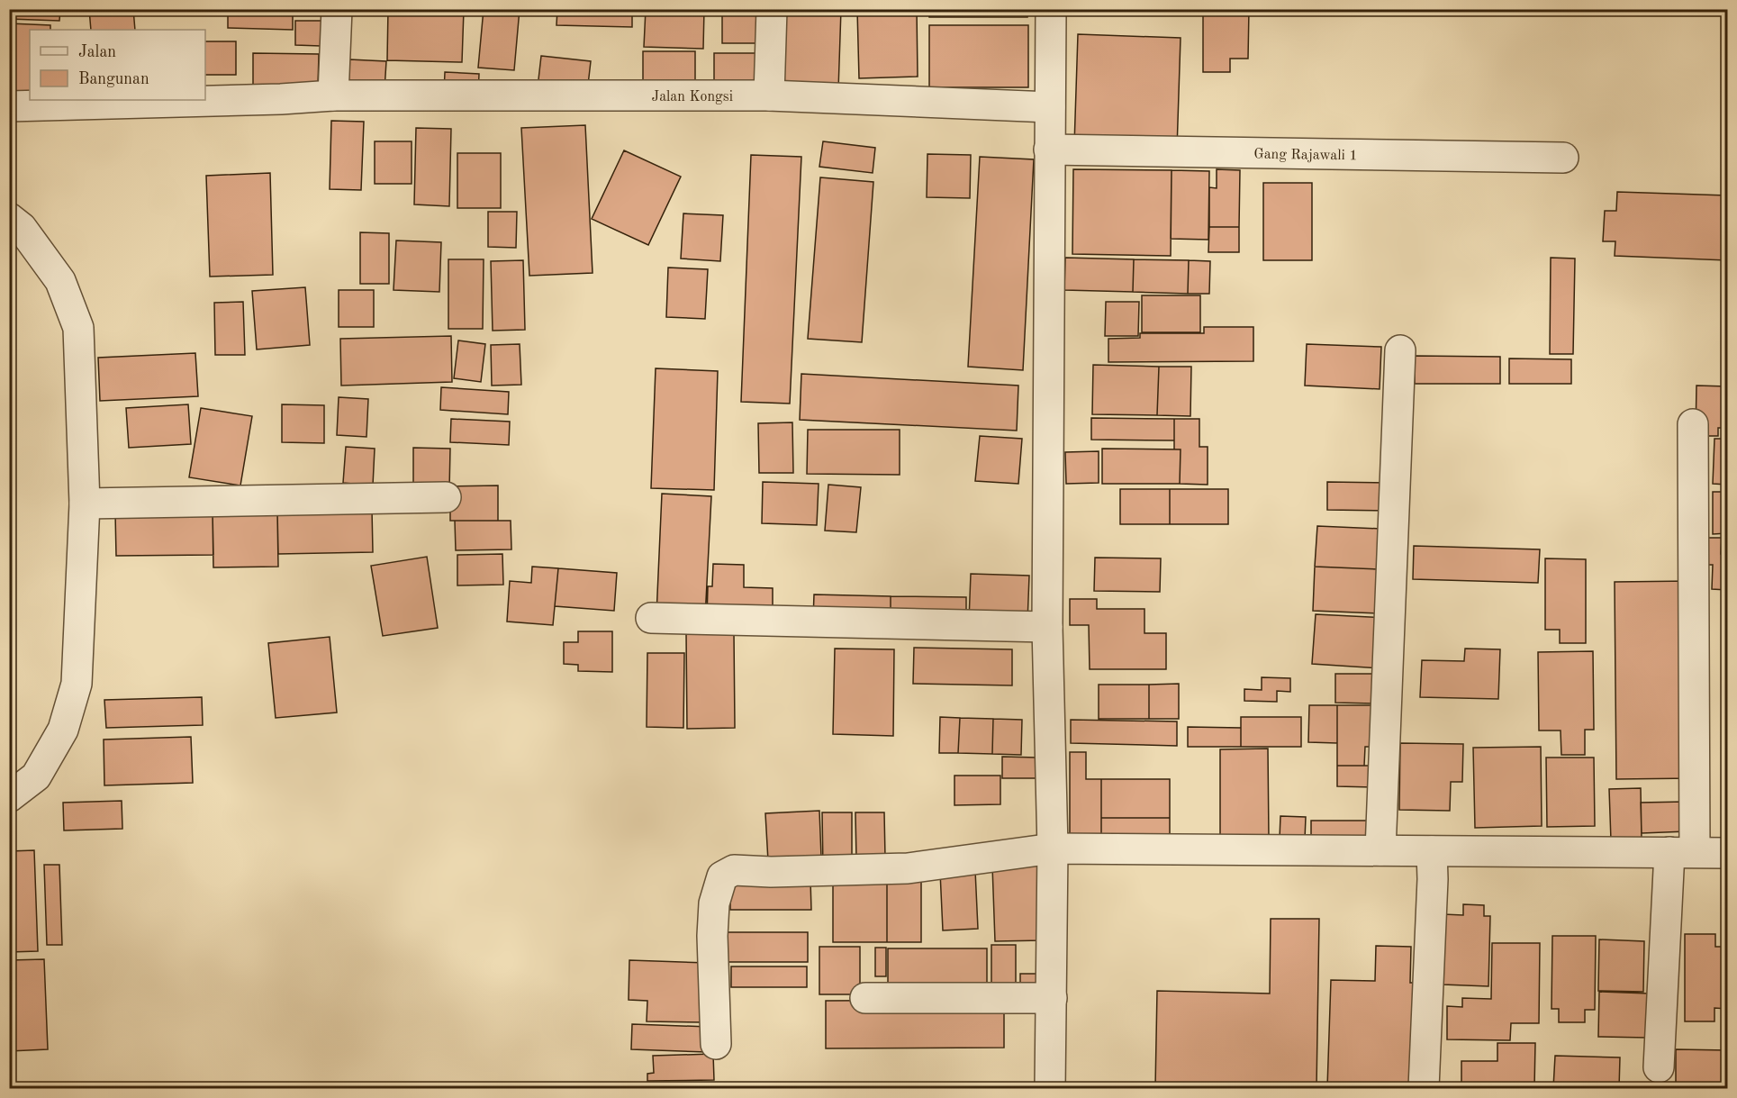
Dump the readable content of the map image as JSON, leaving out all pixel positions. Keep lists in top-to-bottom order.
{
  "streets": {
    "street": ["Jalan Kongsi", "Gang Rajawali 1"]
  },
  "legend": ["Jalan", "Bangunan"]
}
